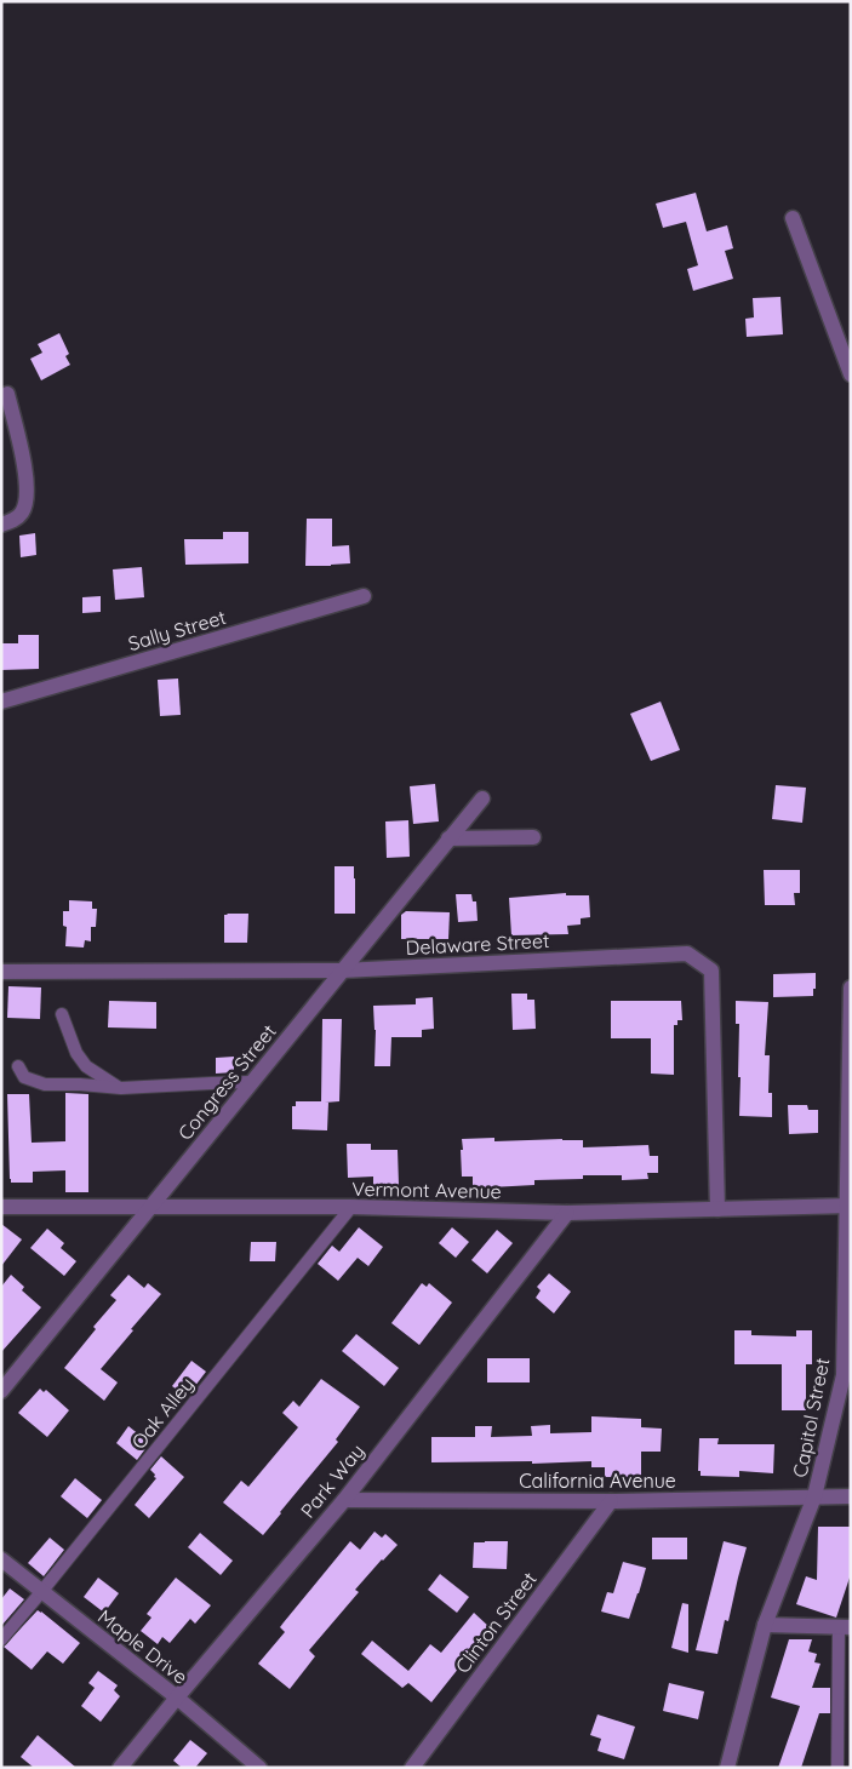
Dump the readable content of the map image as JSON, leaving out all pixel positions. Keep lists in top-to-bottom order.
{
  "streets": {
    "street": [
      "Sally Street",
      "Delaware Street",
      "Congress Street",
      "Vermont Avenue",
      "Capitol Street",
      "Park Way",
      "California Avenue",
      "Clinton Street",
      "Maple Drive"
    ],
    "lane": ["Oak Alley"]
  },
  "crossings": [
    ["Delaware Street", "Congress Street"],
    ["Delaware Street", "Vermont Avenue"],
    ["Congress Street", "Vermont Avenue"],
    ["Vermont Avenue", "Oak Alley"],
    ["Vermont Avenue", "Capitol Street"],
    ["Vermont Avenue", "Park Way"],
    ["Oak Alley", "Maple Drive"],
    ["Capitol Street", "California Avenue"],
    ["Park Way", "California Avenue"],
    ["Park Way", "Maple Drive"],
    ["California Avenue", "Clinton Street"]
  ]
}
